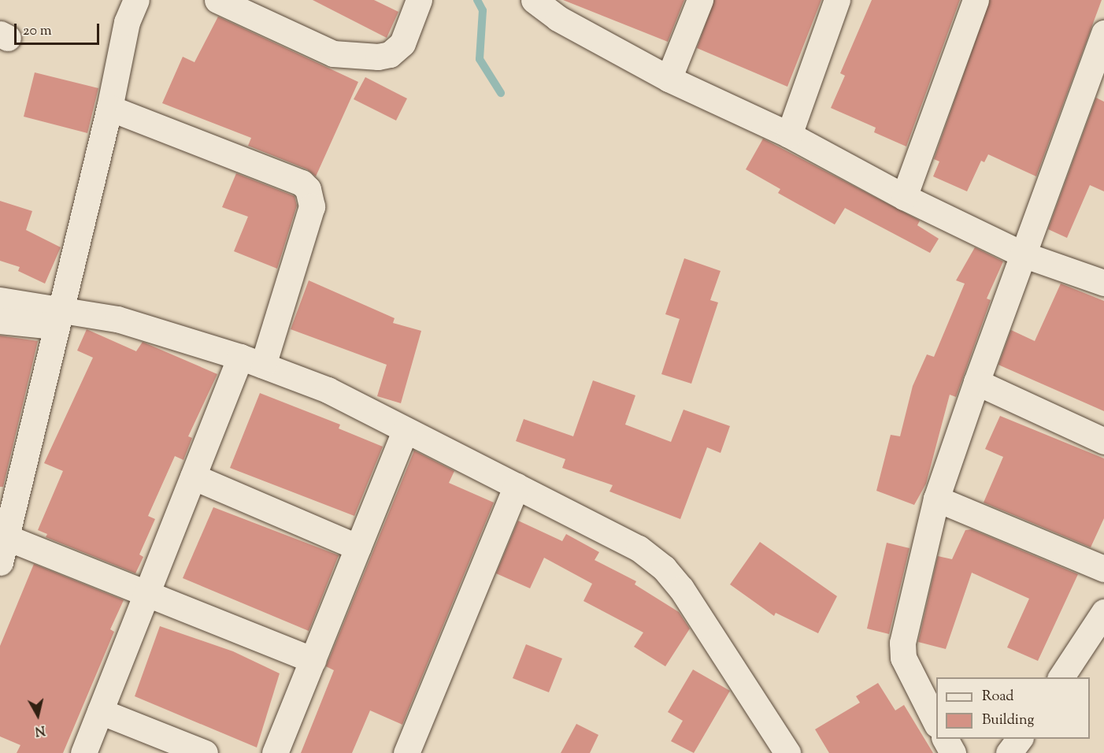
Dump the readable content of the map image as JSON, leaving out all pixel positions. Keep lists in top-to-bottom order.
{
  "legend": ["Road", "Building"],
  "scale_bar": "20 m",
  "north": "bottom"
}
